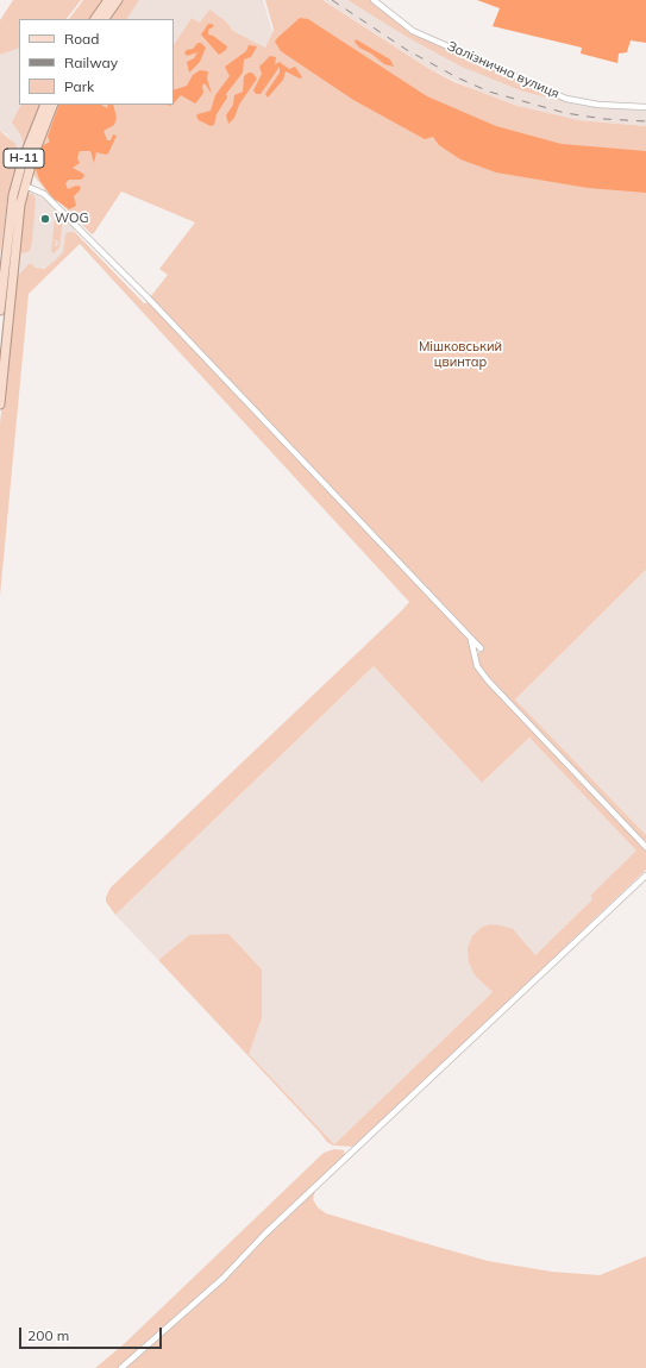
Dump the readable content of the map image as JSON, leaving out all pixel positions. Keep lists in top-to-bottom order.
{
  "streets": {
    "main road": ["Н-11"],
    "street": ["Залізнична вулиця"]
  },
  "parks": ["Мішковський цвинтар"],
  "places": ["WOG"],
  "legend": ["Road", "Railway", "Park"],
  "scale_bar": "200 m"
}
